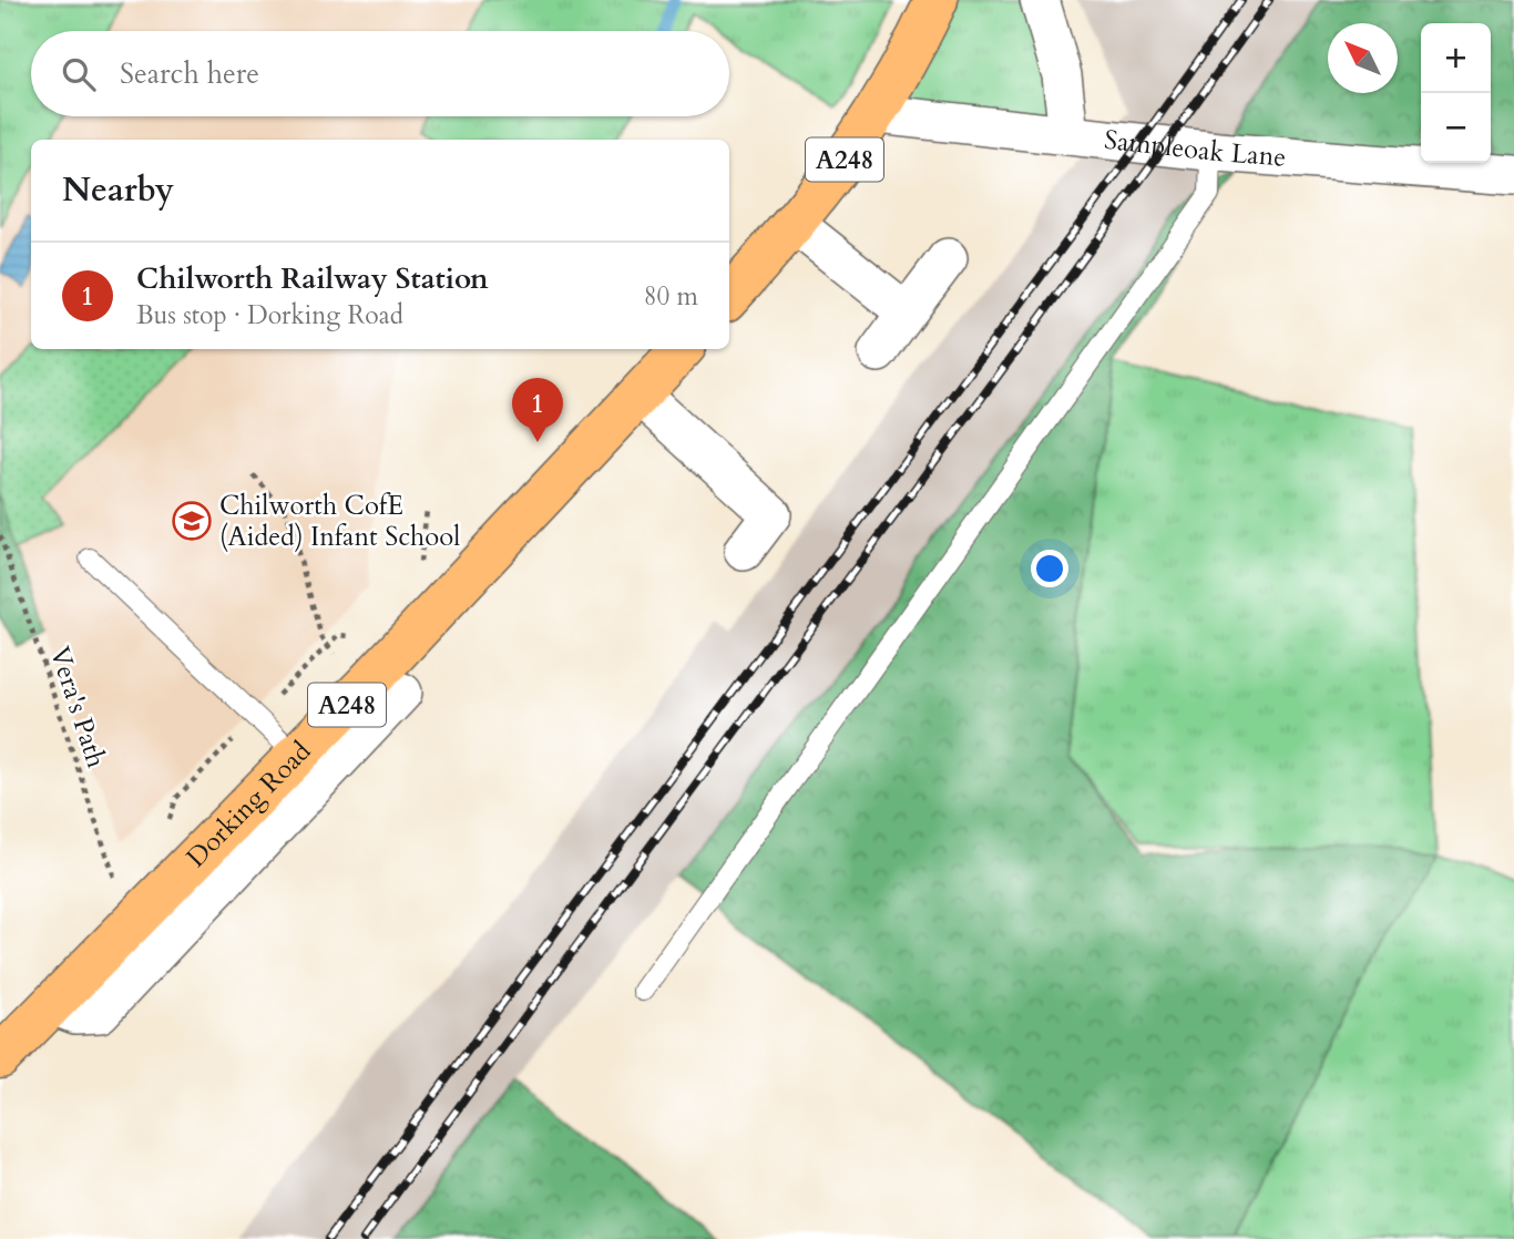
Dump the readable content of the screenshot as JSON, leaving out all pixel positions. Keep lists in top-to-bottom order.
{
  "streets": {
    "main road": ["A248", "Dorking Road"],
    "street": ["Sampleoak Lane"],
    "path": ["Vera's Path"]
  },
  "crossings": [
    ["Sampleoak Lane", "A248"]
  ],
  "places": {
    "school or university": ["Chilworth CofE (Aided) Infant School"]
  },
  "north": "top left",
  "page": {
    "map_buttons": ["+", "−"],
    "search": "Search here",
    "heading": "Nearby",
    "list": [
      {
        "mark": "1",
        "name": "Chilworth Railway Station",
        "note": "Bus stop · Dorking Road",
        "value": "80 m"
      }
    ],
    "pins": "1"
  }
}
